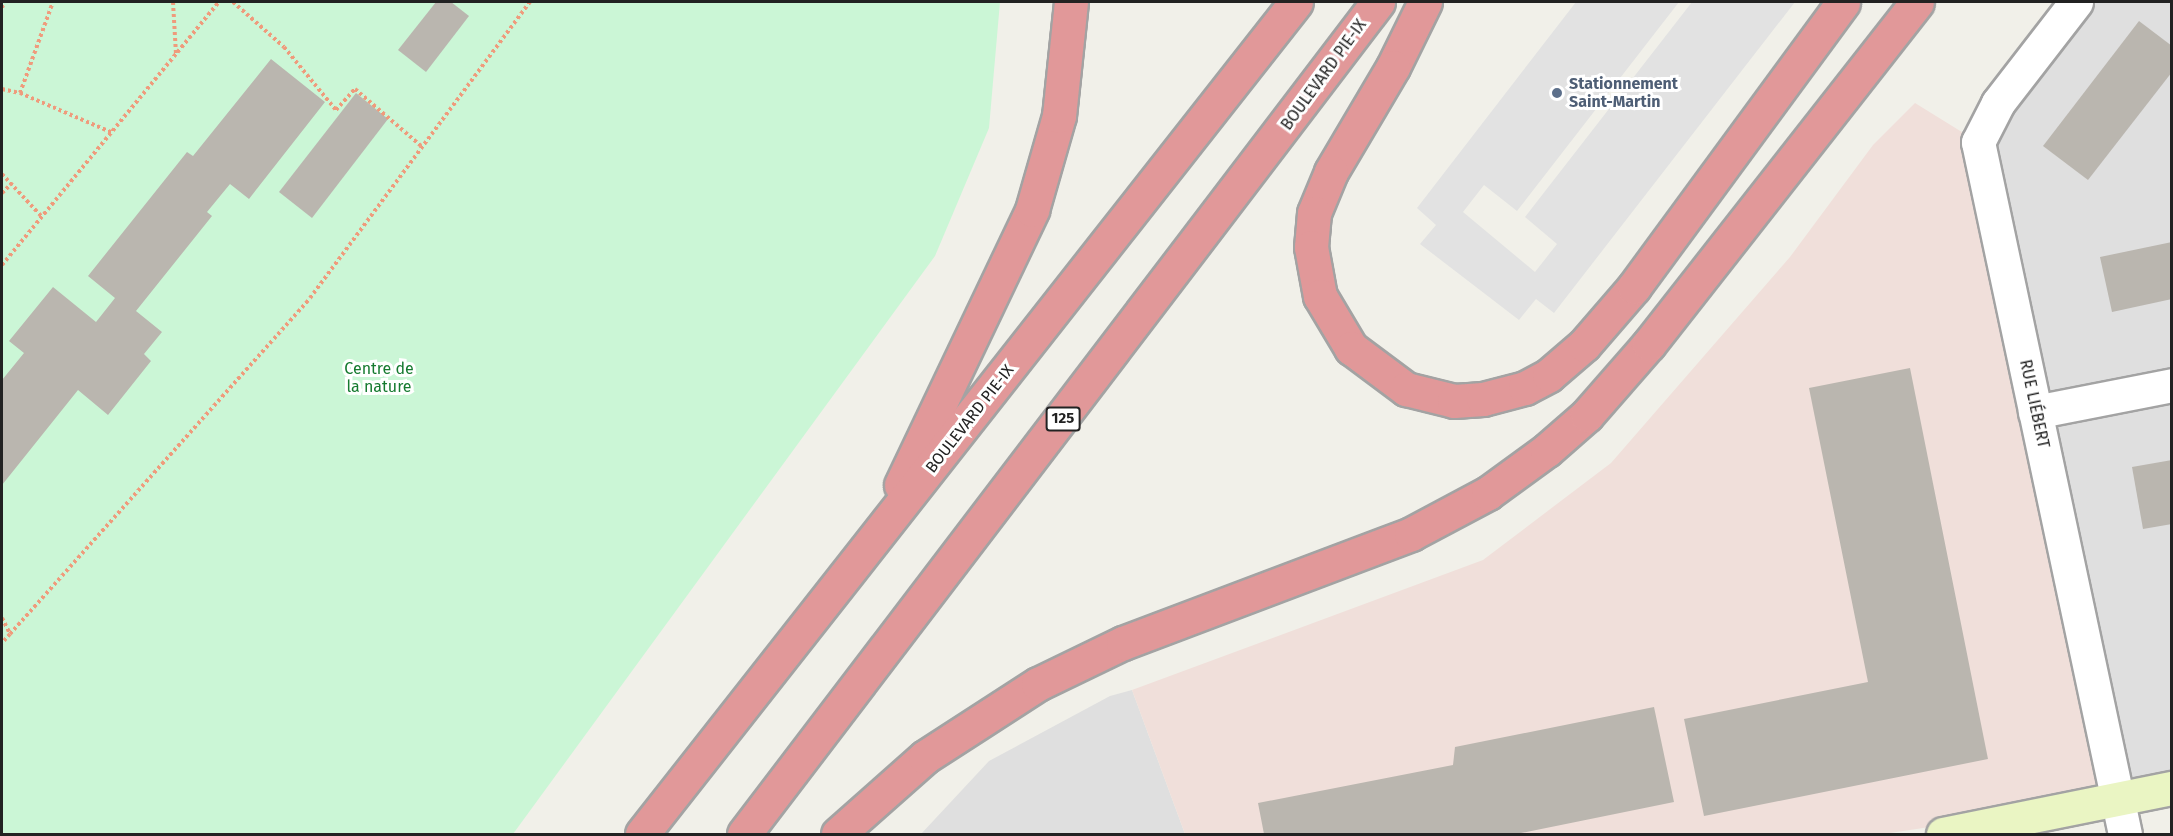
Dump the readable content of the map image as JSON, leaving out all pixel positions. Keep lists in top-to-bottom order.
{
  "streets": {
    "highway": ["BOULEVARD PIE-IX", "125"],
    "street": ["RUE LIÉBERT"]
  },
  "parks": ["Centre de la nature"],
  "places": ["Stationnement Saint-Martin"]
}
